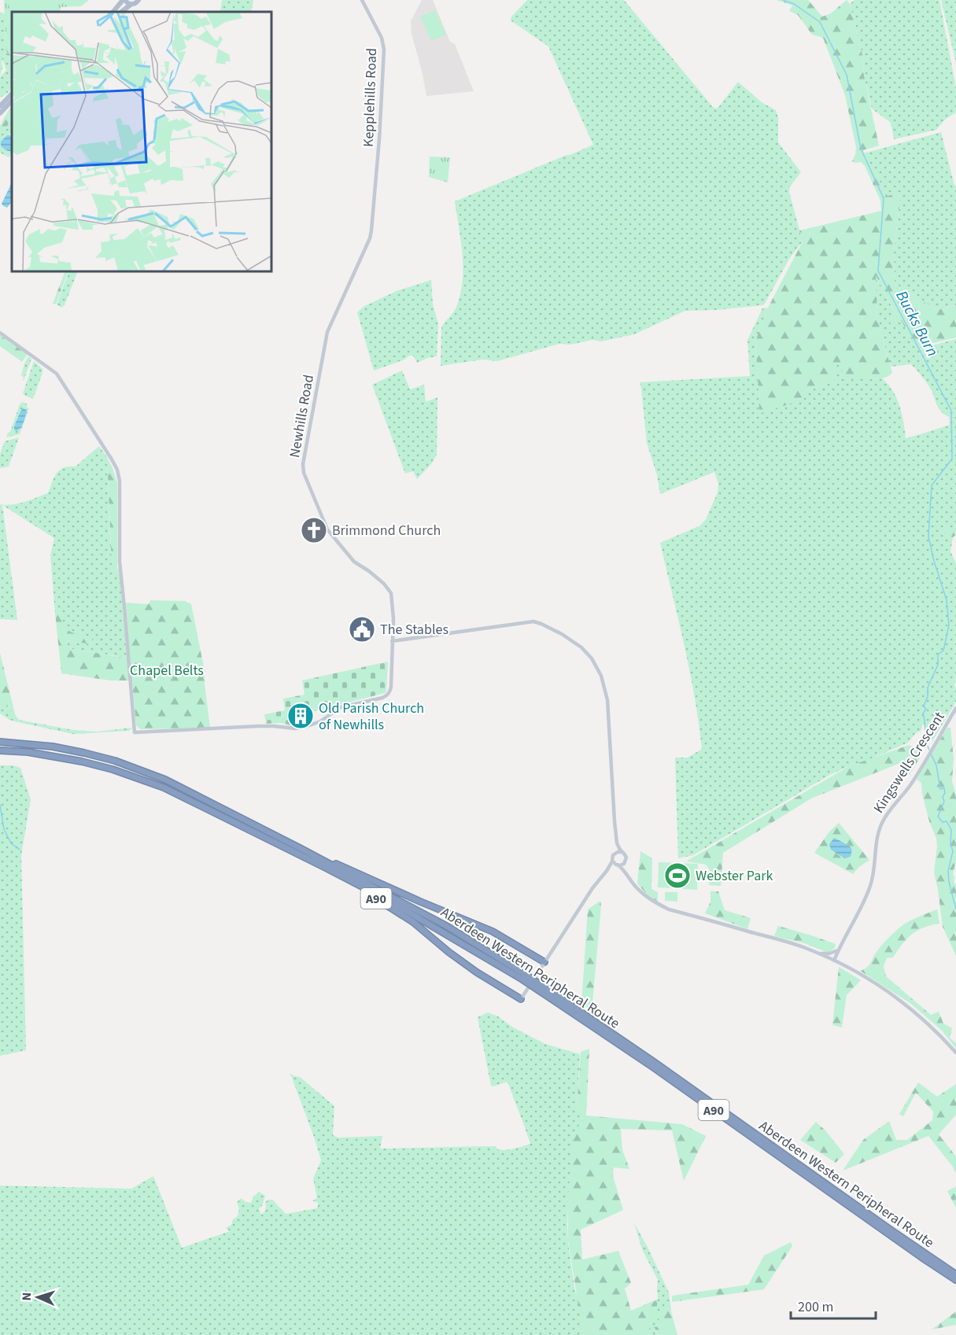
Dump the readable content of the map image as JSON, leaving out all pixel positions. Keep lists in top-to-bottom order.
{
  "streets": {
    "highway": ["A90", "Aberdeen Western Peripheral Route"],
    "street": ["Kepplehills Road", "Newhills Road", "Kingswells Crescent"]
  },
  "crossings": [
    ["Kepplehills Road", "Newhills Road"],
    ["A90", "Aberdeen Western Peripheral Route"]
  ],
  "water": ["Bucks Burn"],
  "parks": ["Chapel Belts"],
  "places": {
    "church": ["Brimmond Church"],
    "public building": ["The Stables"],
    "building": ["Old Parish Church of Newhills"],
    "sports": ["Webster Park"]
  },
  "scale_bar": "200 m",
  "north": "left"
}
